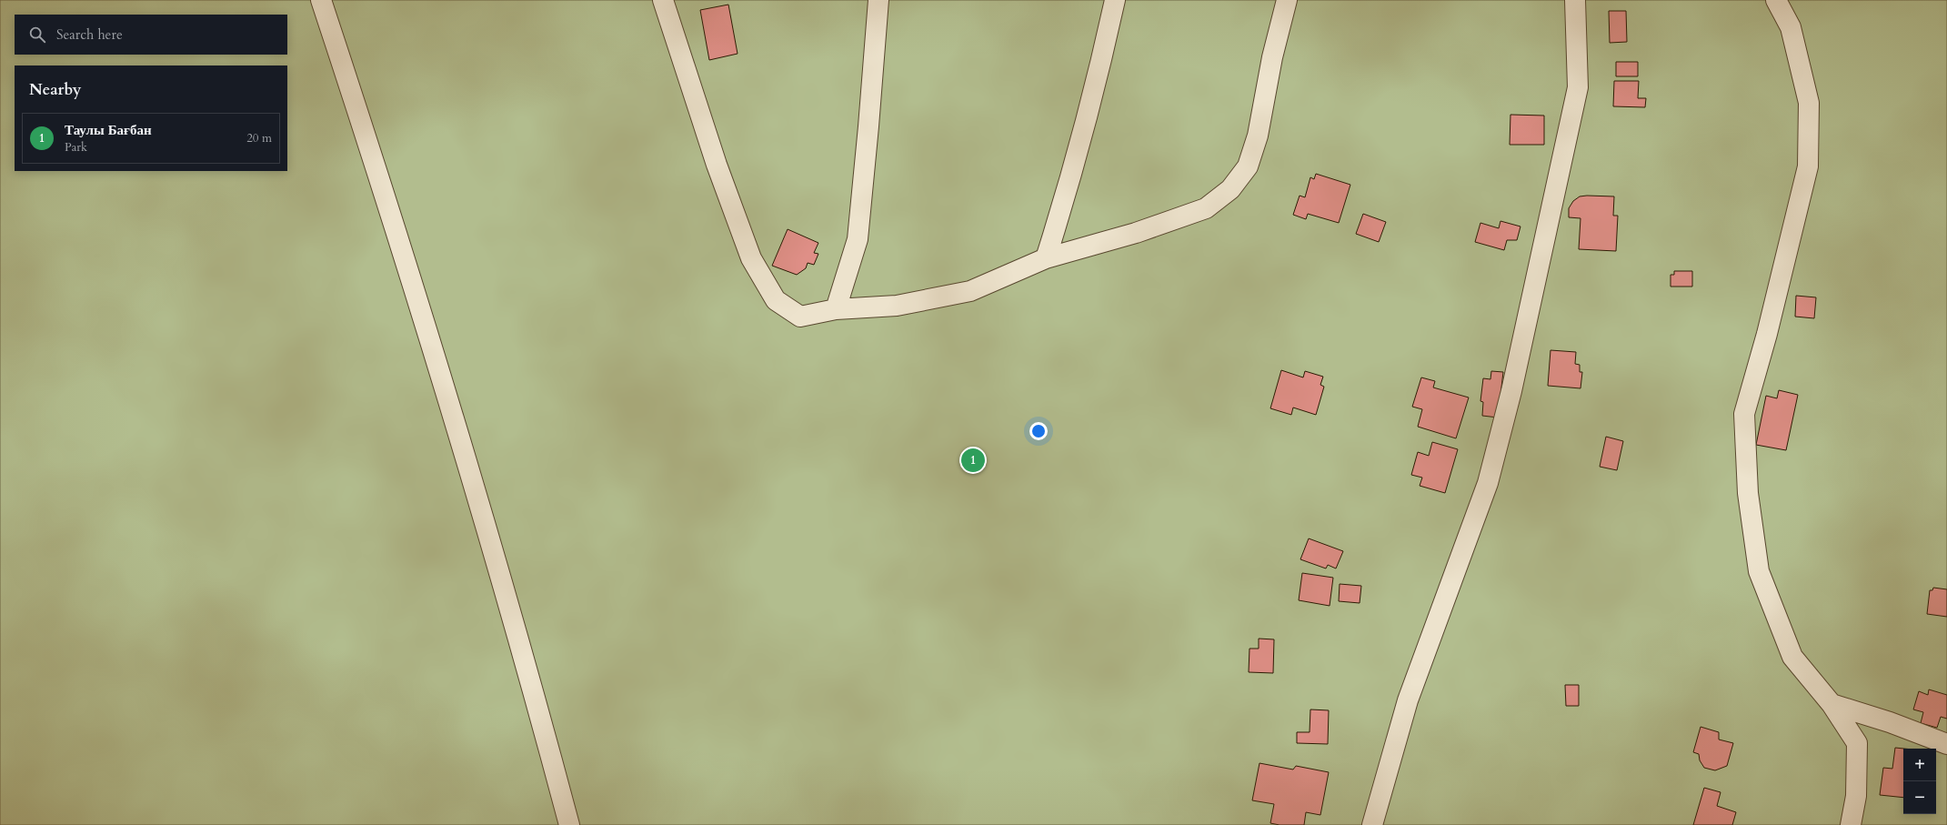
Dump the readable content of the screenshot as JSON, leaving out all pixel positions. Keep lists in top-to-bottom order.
{
  "page": {
    "search": "Search here",
    "heading": "Nearby",
    "list": [
      {
        "mark": "1",
        "name": "Таулы Бағбан",
        "note": "Park",
        "value": "20 m"
      }
    ],
    "pins": "1",
    "map_buttons": ["+", "−"]
  }
}
